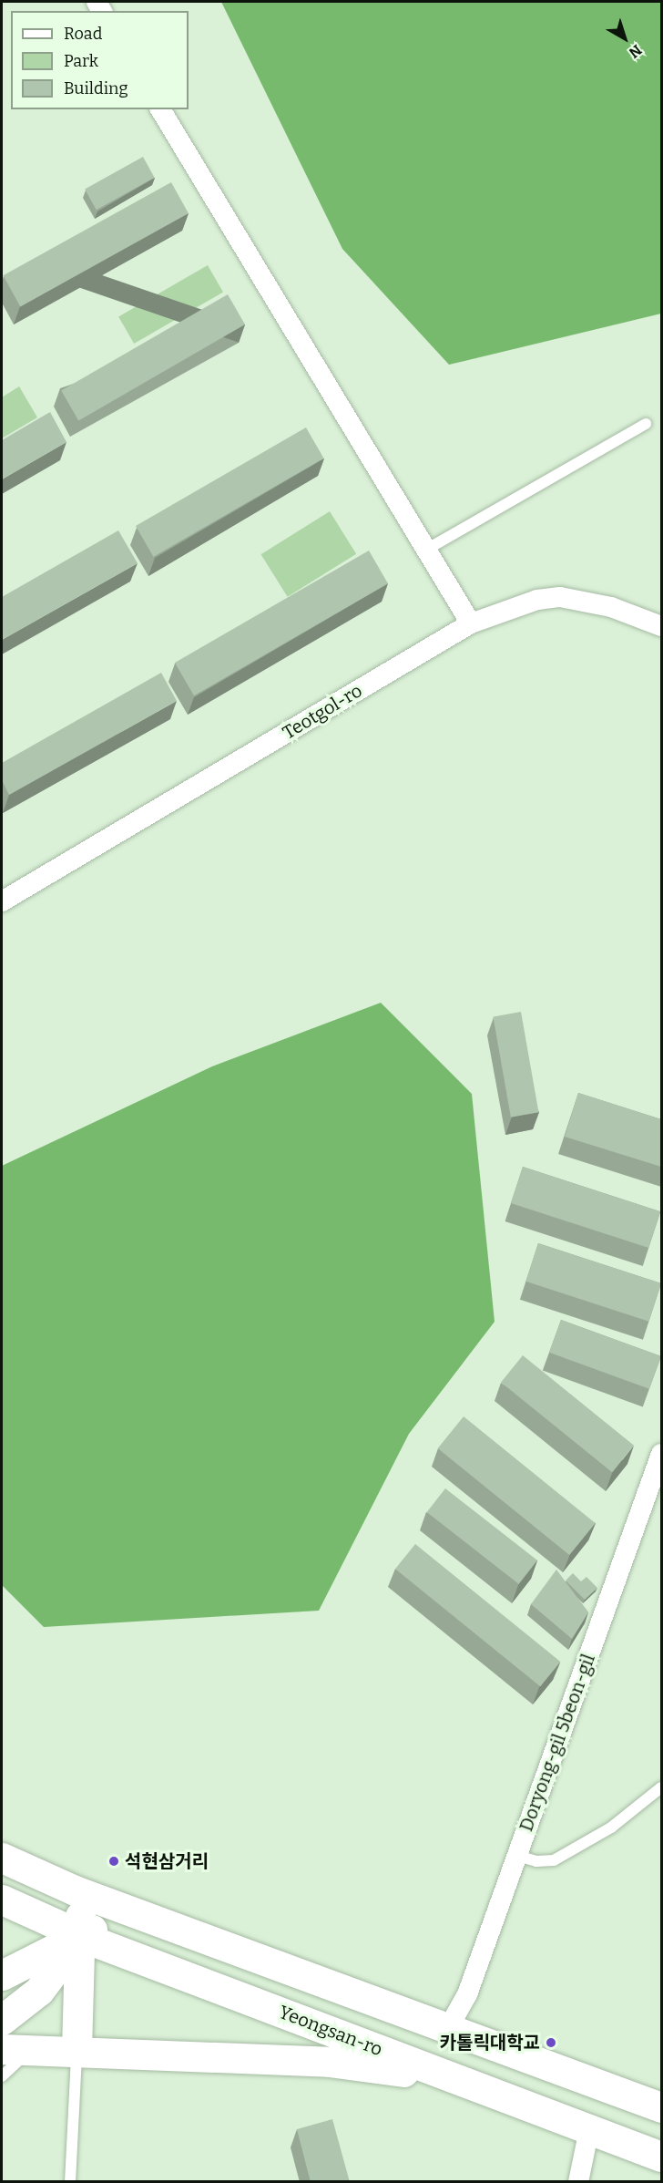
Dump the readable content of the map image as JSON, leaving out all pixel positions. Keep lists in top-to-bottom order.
{
  "streets": {
    "street": ["Teotgol-ro", "Doryong-gil 5beon-gil", "Yeongsan-ro"]
  },
  "places": ["석현삼거리", "카톨릭대학교"],
  "legend": ["Road", "Park", "Building"],
  "north": "bottom right"
}
